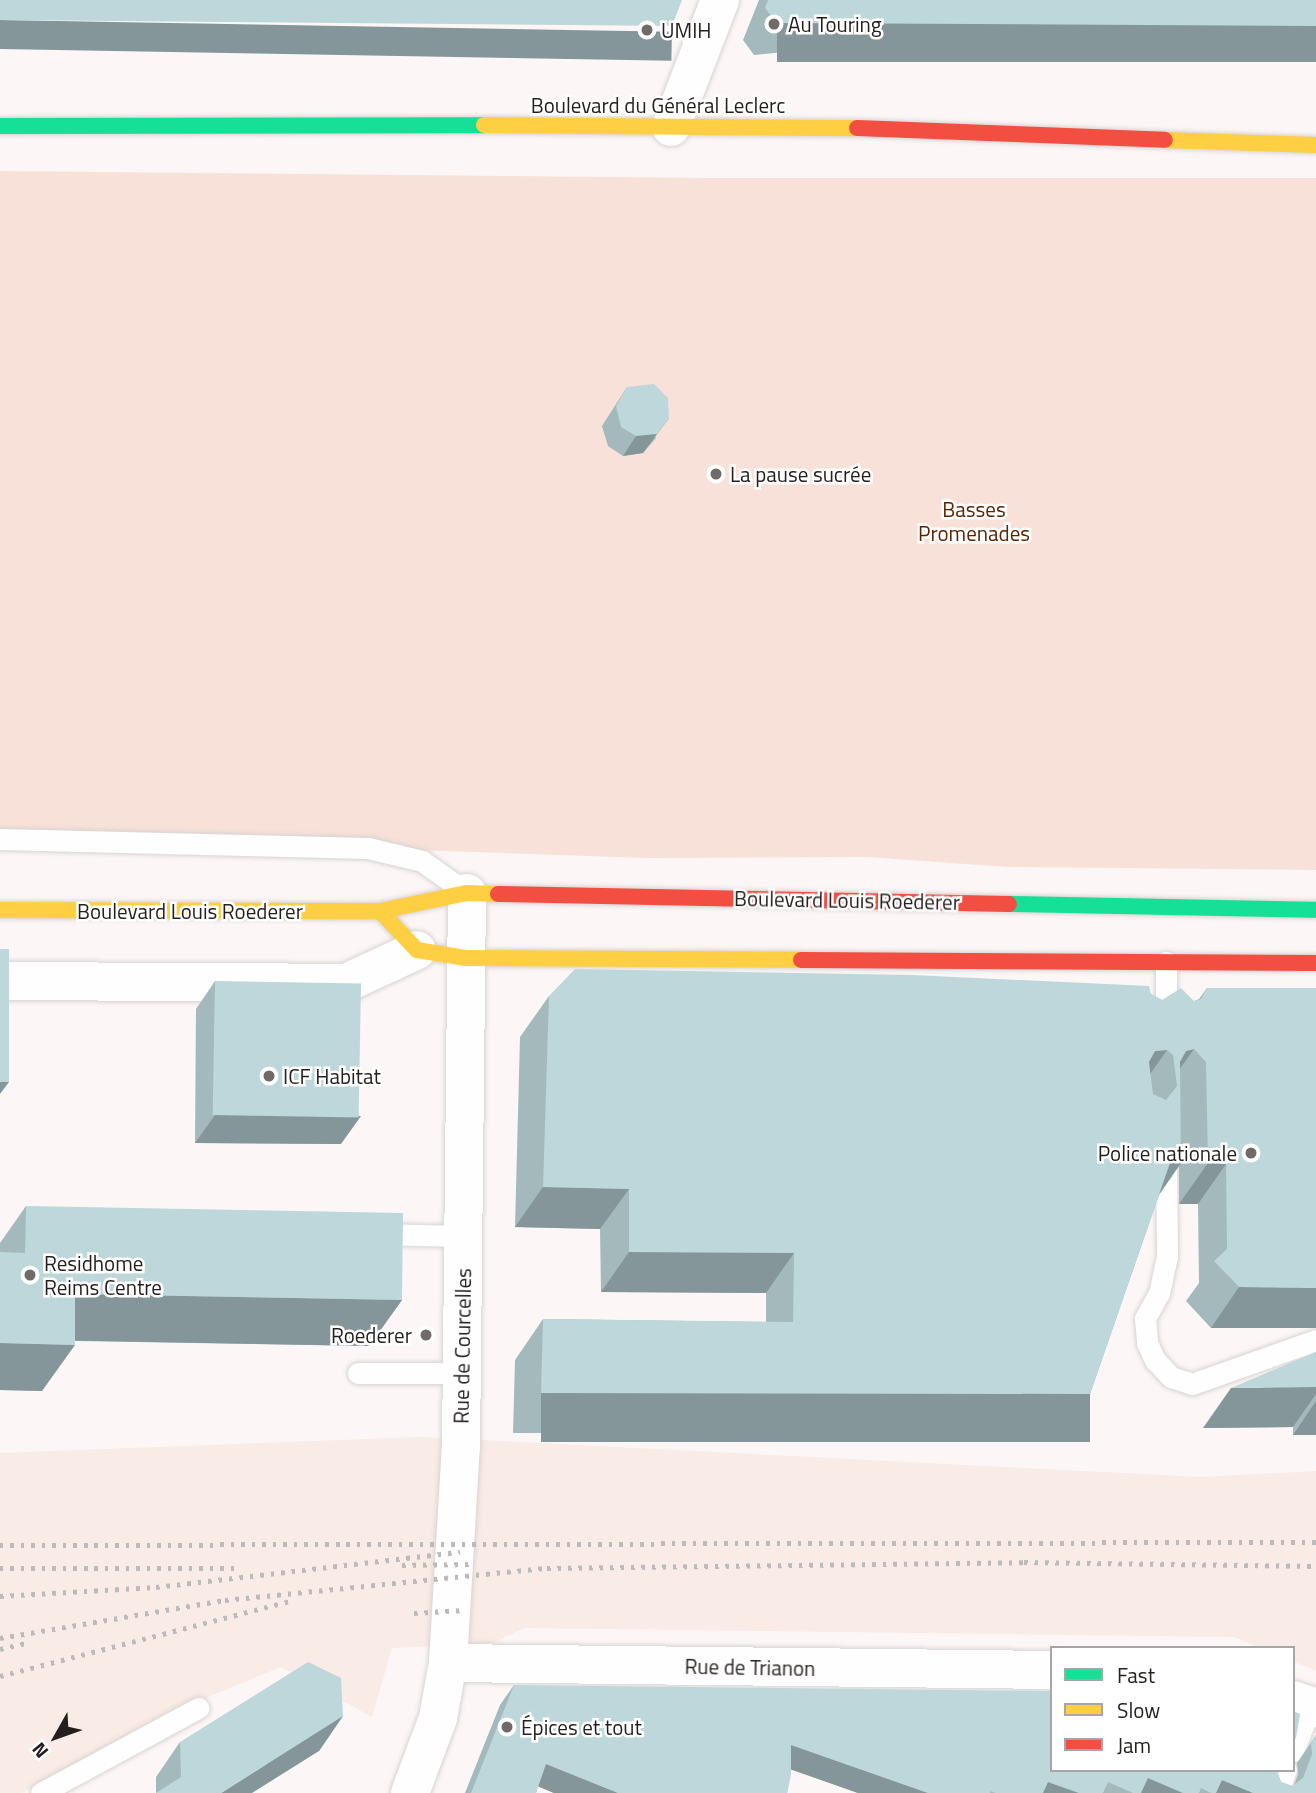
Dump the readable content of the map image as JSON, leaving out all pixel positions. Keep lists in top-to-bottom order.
{
  "streets": {
    "main road": ["Boulevard du Général Leclerc", "Boulevard Louis Roederer"],
    "street": ["Rue de Courcelles", "Rue de Trianon"]
  },
  "crossings": [
    ["Boulevard Louis Roederer", "Rue de Courcelles"],
    ["Rue de Courcelles", "Rue de Trianon"]
  ],
  "parks": ["Basses Promenades"],
  "places": [
    "Au Touring",
    "UMIH",
    "La pause sucrée",
    "ICF Habitat",
    "Police nationale",
    "Residhome Reims Centre",
    "Roederer",
    "Épices et tout"
  ],
  "legend": ["Fast", "Slow", "Jam"],
  "north": "bottom left"
}
